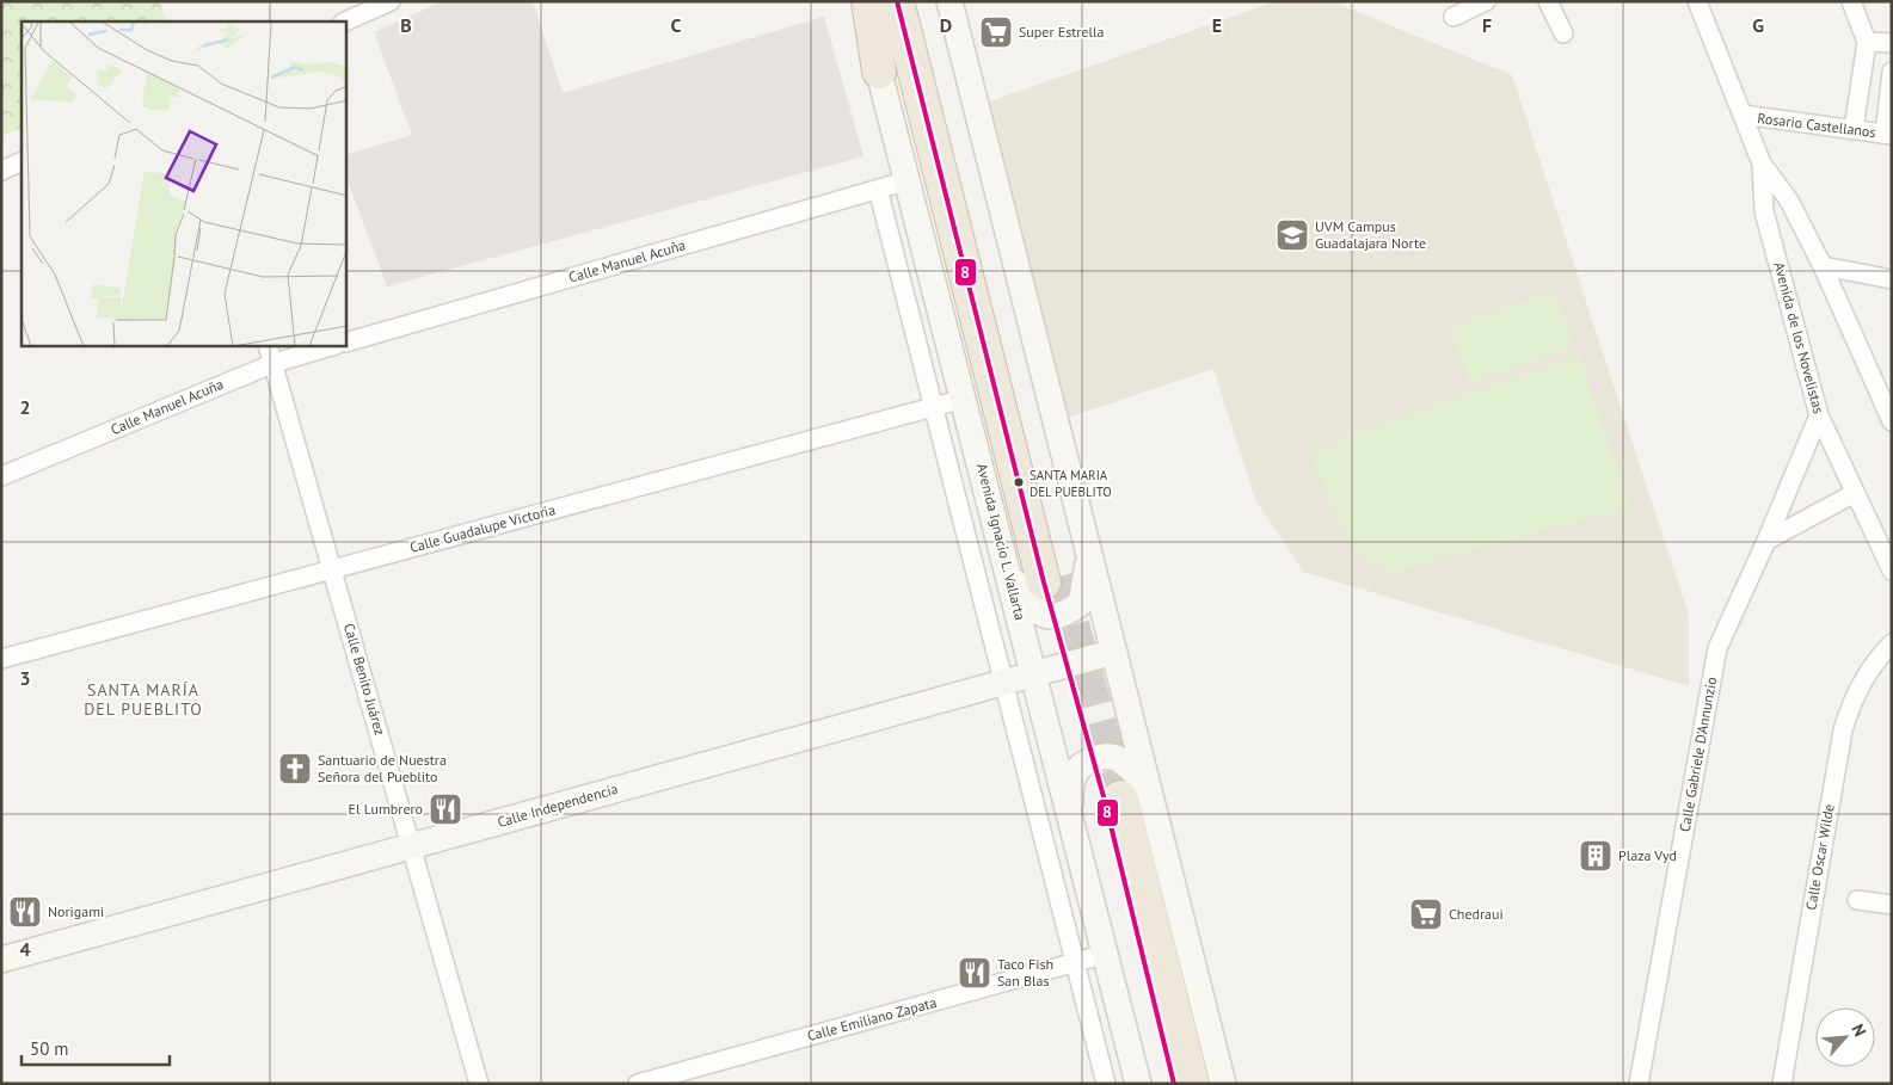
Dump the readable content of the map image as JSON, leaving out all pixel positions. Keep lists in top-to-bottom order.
{
  "streets": {
    "street": [
      "Rosario Castellanos",
      "Calle Manuel Acuña",
      "Avenida de los Novelistas",
      "Calle Guadalupe Victoria",
      "Avenida Ignacio L. Vallarta",
      "Calle Benito Juárez",
      "Calle Gabriele D'Annunzio",
      "Calle Independencia",
      "Calle Oscar Wilde",
      "Calle Emiliano Zapata"
    ]
  },
  "crossings": [
    ["Rosario Castellanos", "Avenida de los Novelistas"],
    ["Calle Manuel Acuña", "Avenida Ignacio L. Vallarta"],
    ["Calle Manuel Acuña", "Calle Benito Juárez"],
    ["Avenida de los Novelistas", "Calle Gabriele D'Annunzio"],
    ["Calle Guadalupe Victoria", "Avenida Ignacio L. Vallarta"],
    ["Calle Guadalupe Victoria", "Calle Benito Juárez"],
    ["Avenida Ignacio L. Vallarta", "Calle Independencia"],
    ["Avenida Ignacio L. Vallarta", "Calle Emiliano Zapata"],
    ["Calle Benito Juárez", "Calle Independencia"]
  ],
  "districts": ["SANTA MARÍA DEL PUEBLITO"],
  "places": {
    "supermarket": ["Super Estrella", "Chedraui"],
    "school or university": ["UVM Campus Guadalajara Norte"],
    "other": ["SANTA MARIA DEL PUEBLITO"],
    "church": ["Santuario de Nuestra Señora del Pueblito"],
    "restaurant": ["El Lumbrero", "Norigami", "Taco Fish San Blas"],
    "building": ["Plaza Vyd"]
  },
  "lines": ["transit line 8"],
  "scale_bar": "50 m",
  "north": "top right",
  "grid": {
    "columns": [
      "B",
      "C",
      "D",
      "E",
      "F",
      "G"
    ],
    "rows": ["2", "3", "4"]
  }
}
